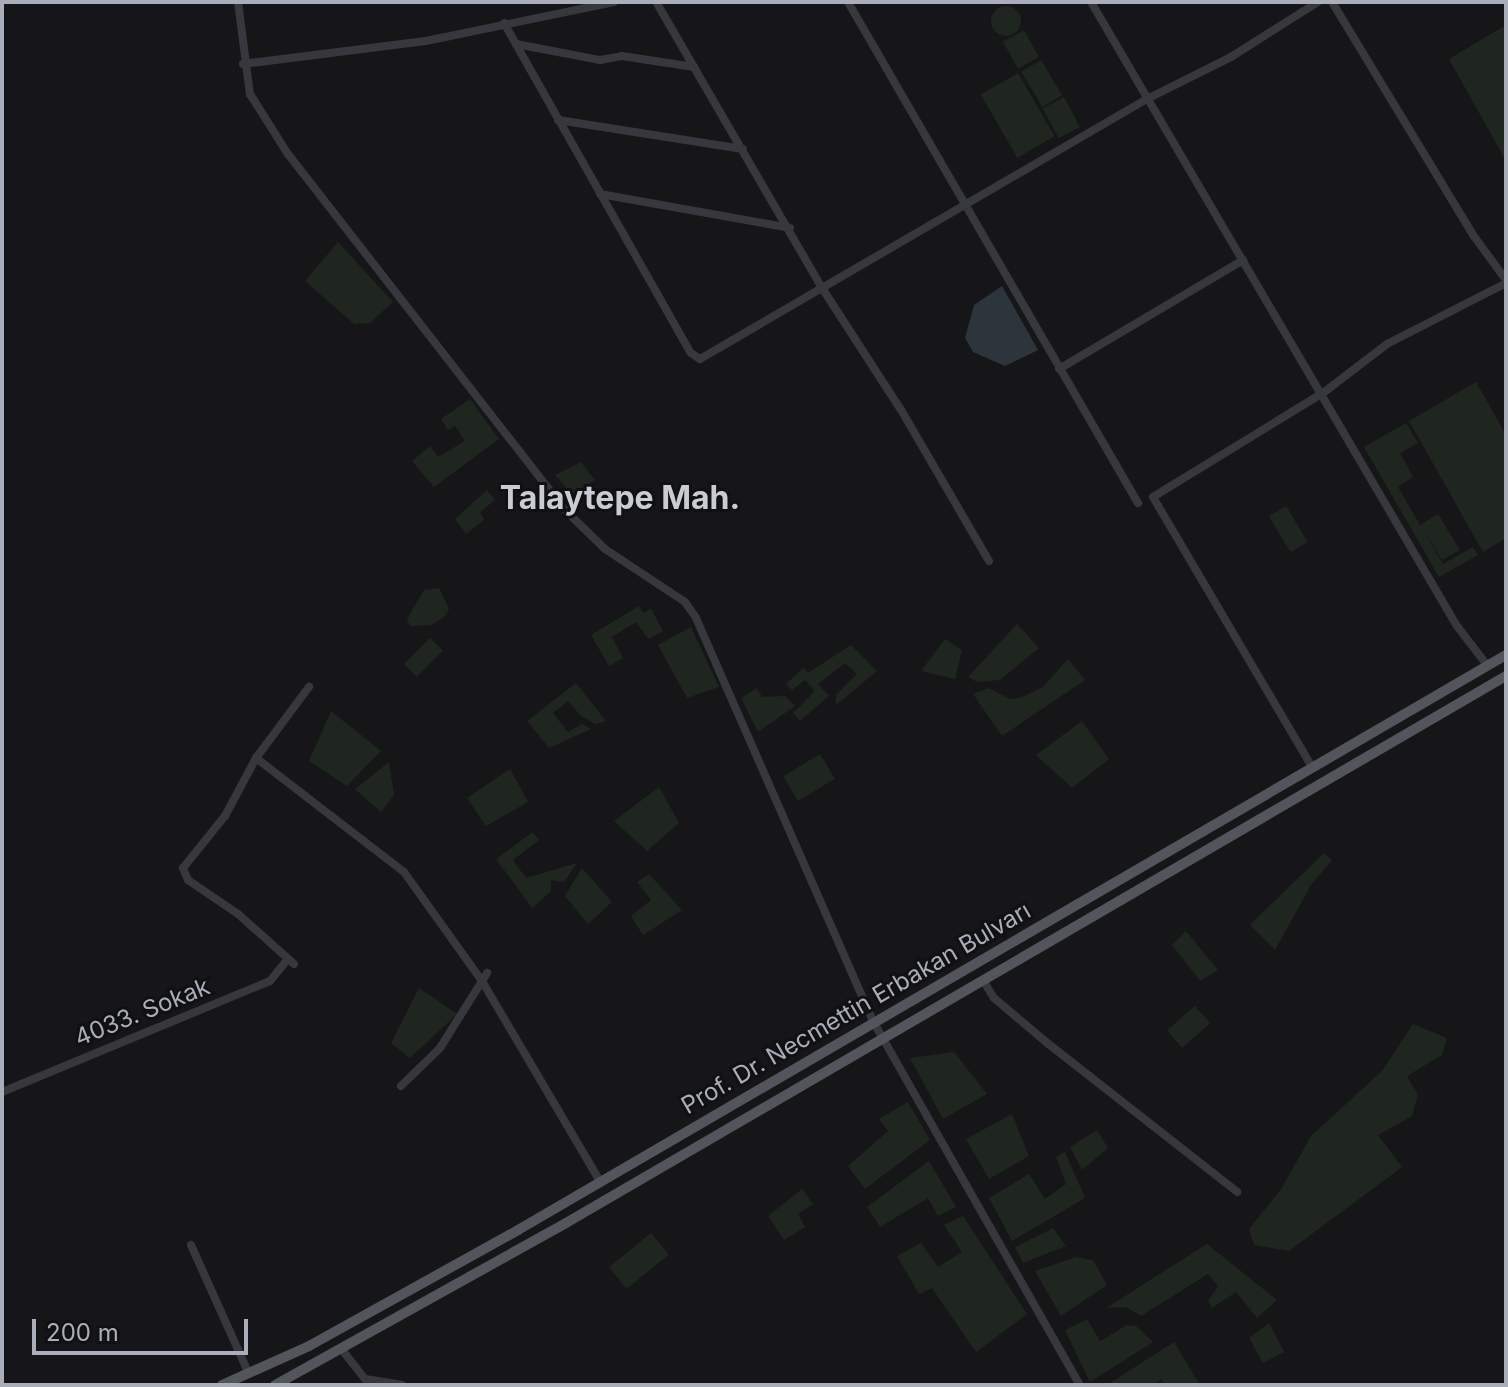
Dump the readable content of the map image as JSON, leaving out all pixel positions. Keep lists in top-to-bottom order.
{
  "streets": {
    "main road": ["Prof. Dr. Necmettin Erbakan Bulvarı"],
    "street": ["4033. Sokak"]
  },
  "districts": ["Talaytepe Mah."],
  "scale_bar": "200 m"
}
